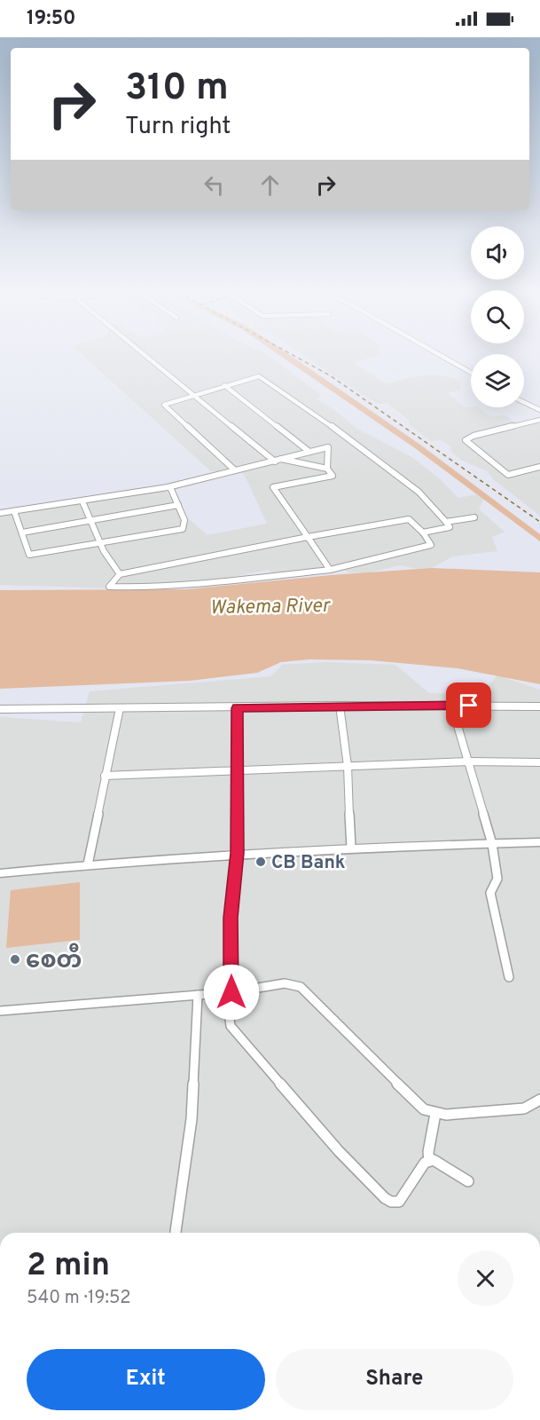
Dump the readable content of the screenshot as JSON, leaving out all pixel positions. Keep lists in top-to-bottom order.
{
  "water": ["Wakema River"],
  "places": ["CB Bank", "စေတီ"],
  "page": {
    "status": "19:50",
    "turn": ["310 m", "Turn right"],
    "heading": ["2 min", "540 m · 19:52"],
    "buttons": ["Exit", "Share"]
  }
}
